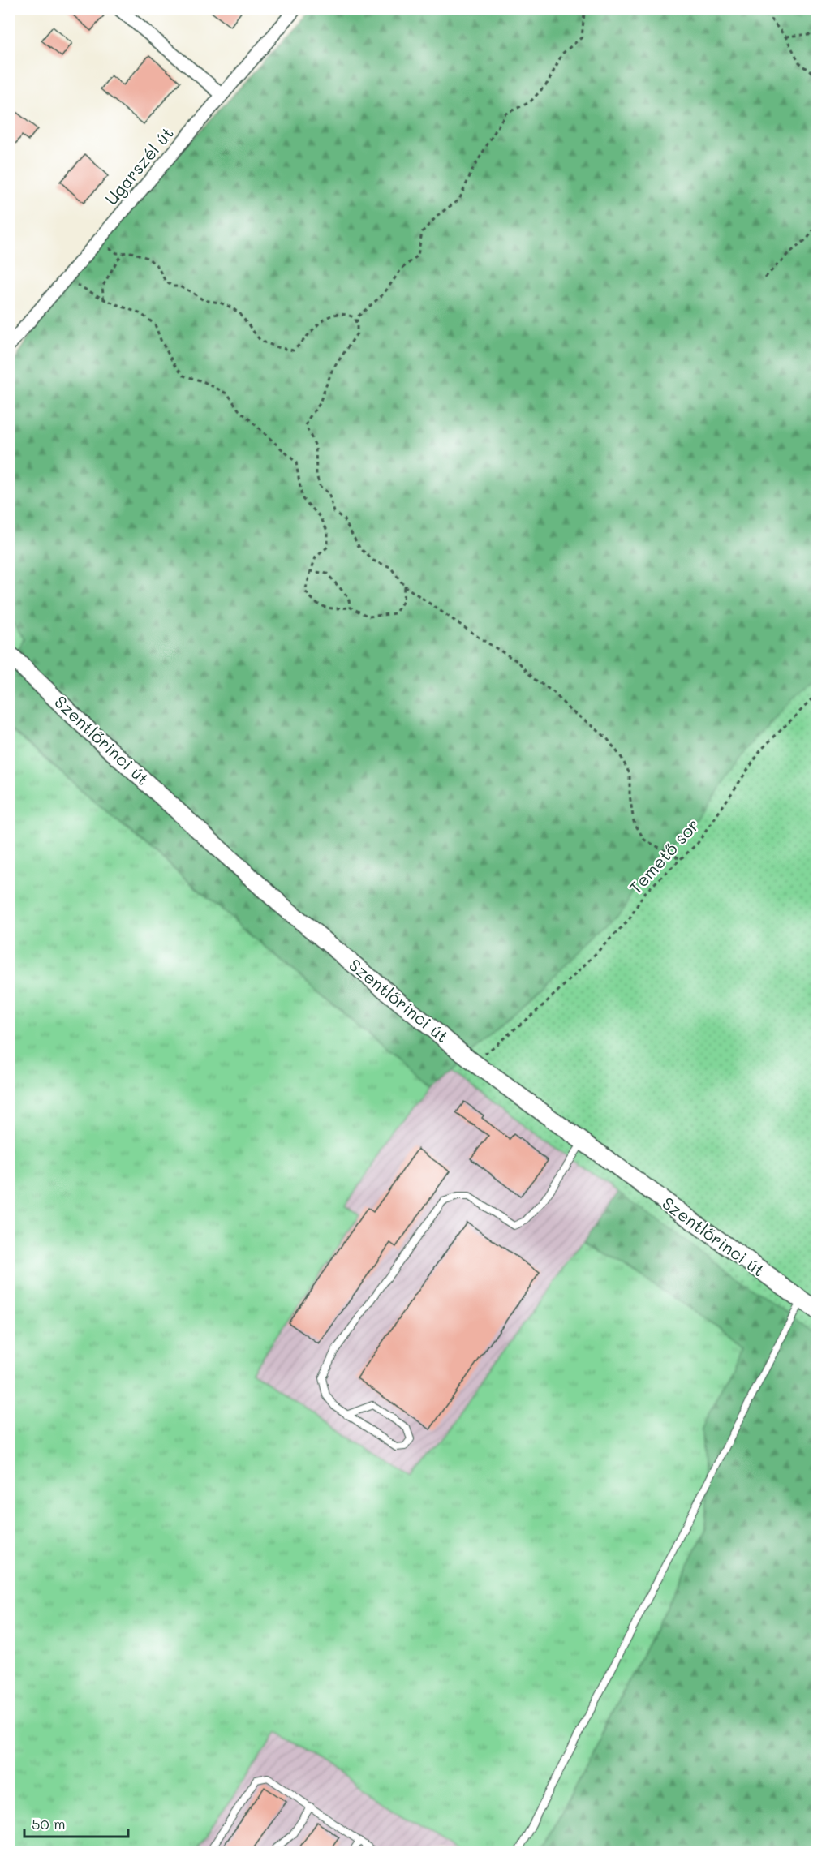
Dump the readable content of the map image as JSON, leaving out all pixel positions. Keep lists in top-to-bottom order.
{
  "streets": {
    "main road": ["Szentlőrinci út"],
    "street": ["Ugarszél út"],
    "path": ["Temető sor"]
  },
  "crossings": [
    ["Szentlőrinci út", "Temető sor"]
  ],
  "scale_bar": "50 m"
}
